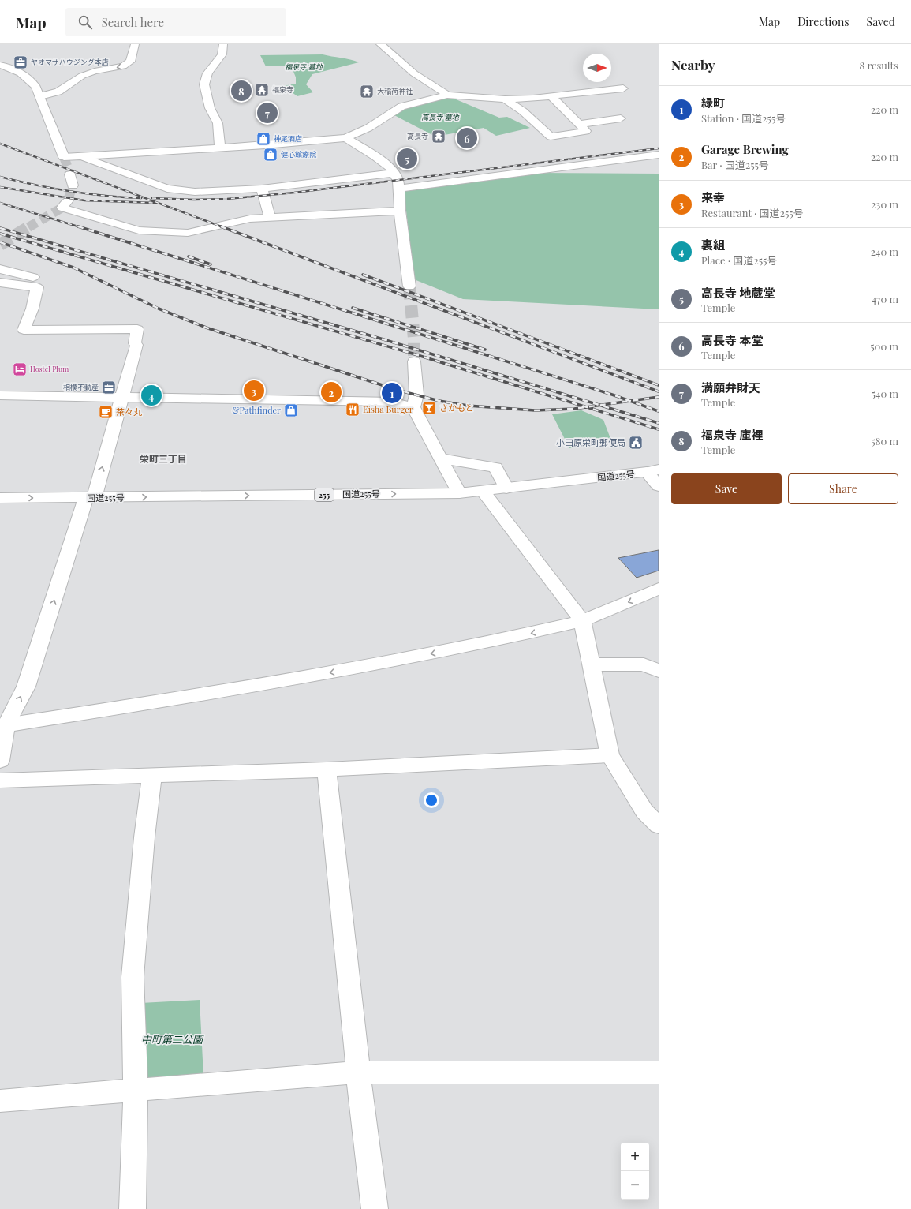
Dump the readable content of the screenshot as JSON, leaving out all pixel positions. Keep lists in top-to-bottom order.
{
  "streets": {
    "main road": ["国道255号", "255"]
  },
  "districts": ["栄町三丁目"],
  "parks": ["福泉寺 墓地", "高長寺 墓地", "中町第二公園"],
  "places": {
    "office": ["ヤオマサハウジング本店", "相模不動産"],
    "temple": ["福泉寺", "大稲荷神社", "高長寺"],
    "shop": ["神尾酒店", "健心館療院", "&Pathfinder"],
    "hotel": ["Hostel Plum"],
    "bar": ["さかもと"],
    "restaurant": ["Eisha Burger"],
    "cafe": ["茶々丸"],
    "public building": ["小田原栄町郵便局"]
  },
  "north": "right",
  "page": {
    "header": "Map",
    "search": "Search here",
    "nav": ["Map", "Directions", "Saved"],
    "heading": ["Nearby", "8 results"],
    "pins": [
      "8",
      "7",
      "6",
      "5",
      "3",
      "2",
      "1",
      "4"
    ],
    "list": [
      {
        "mark": "1",
        "name": "緑町",
        "note": "Station · 国道255号",
        "value": "220 m"
      },
      {
        "mark": "2",
        "name": "Garage Brewing",
        "note": "Bar · 国道255号",
        "value": "220 m"
      },
      {
        "mark": "3",
        "name": "来幸",
        "note": "Restaurant · 国道255号",
        "value": "230 m"
      },
      {
        "mark": "4",
        "name": "裏組",
        "note": "Place · 国道255号",
        "value": "240 m"
      },
      {
        "mark": "5",
        "name": "高長寺 地蔵堂",
        "note": "Temple",
        "value": "470 m"
      },
      {
        "mark": "6",
        "name": "高長寺 本堂",
        "note": "Temple",
        "value": "500 m"
      },
      {
        "mark": "7",
        "name": "満願弁財天",
        "note": "Temple",
        "value": "540 m"
      },
      {
        "mark": "8",
        "name": "福泉寺 庫裡",
        "note": "Temple",
        "value": "580 m"
      }
    ],
    "buttons": ["Save", "Share"],
    "map_buttons": ["+", "−"]
  }
}
